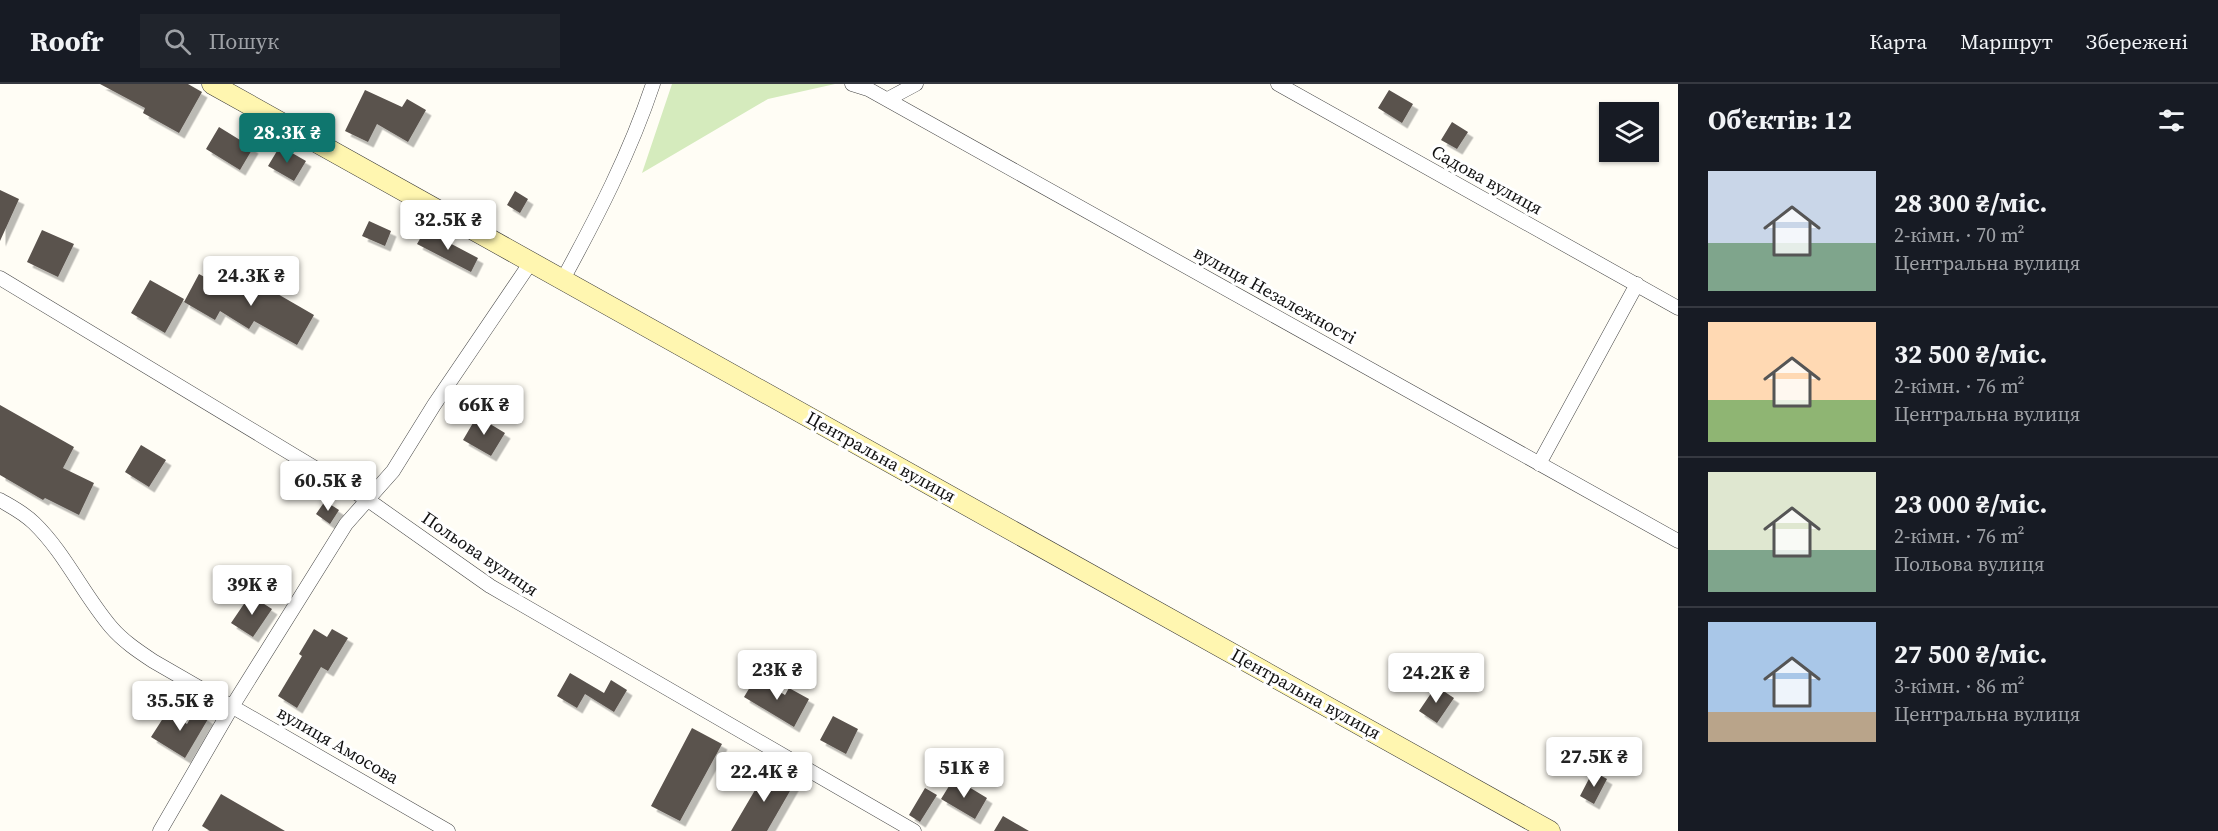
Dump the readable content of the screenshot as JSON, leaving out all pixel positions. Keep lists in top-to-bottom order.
{
  "streets": {
    "main road": ["Центральна вулиця"],
    "street": [
      "Садова вулиця",
      "вулиця Незалежності",
      "Польова вулиця",
      "вулиця Амосова"
    ]
  },
  "page": {
    "header": "Roofr",
    "search": "Пошук",
    "nav": ["Карта", "Маршрут", "Збережені"],
    "heading": "Об’єктів: 12",
    "price": [
      "28.3K ₴",
      "32.5K ₴",
      "24.3K ₴",
      "66K ₴",
      "60.5K ₴",
      "39K ₴",
      "23K ₴",
      "24.2K ₴",
      "35.5K ₴",
      "27.5K ₴",
      "51K ₴",
      "22.4K ₴"
    ],
    "list": [
      {
        "name": "28 300 ₴/міс.",
        "note": "2-кімн. · 70 m² · Центральна вулиця"
      },
      {
        "name": "32 500 ₴/міс.",
        "note": "2-кімн. · 76 m² · Центральна вулиця"
      },
      {
        "name": "23 000 ₴/міс.",
        "note": "2-кімн. · 76 m² · Польова вулиця"
      },
      {
        "name": "27 500 ₴/міс.",
        "note": "3-кімн. · 86 m² · Центральна вулиця"
      }
    ]
  }
}
